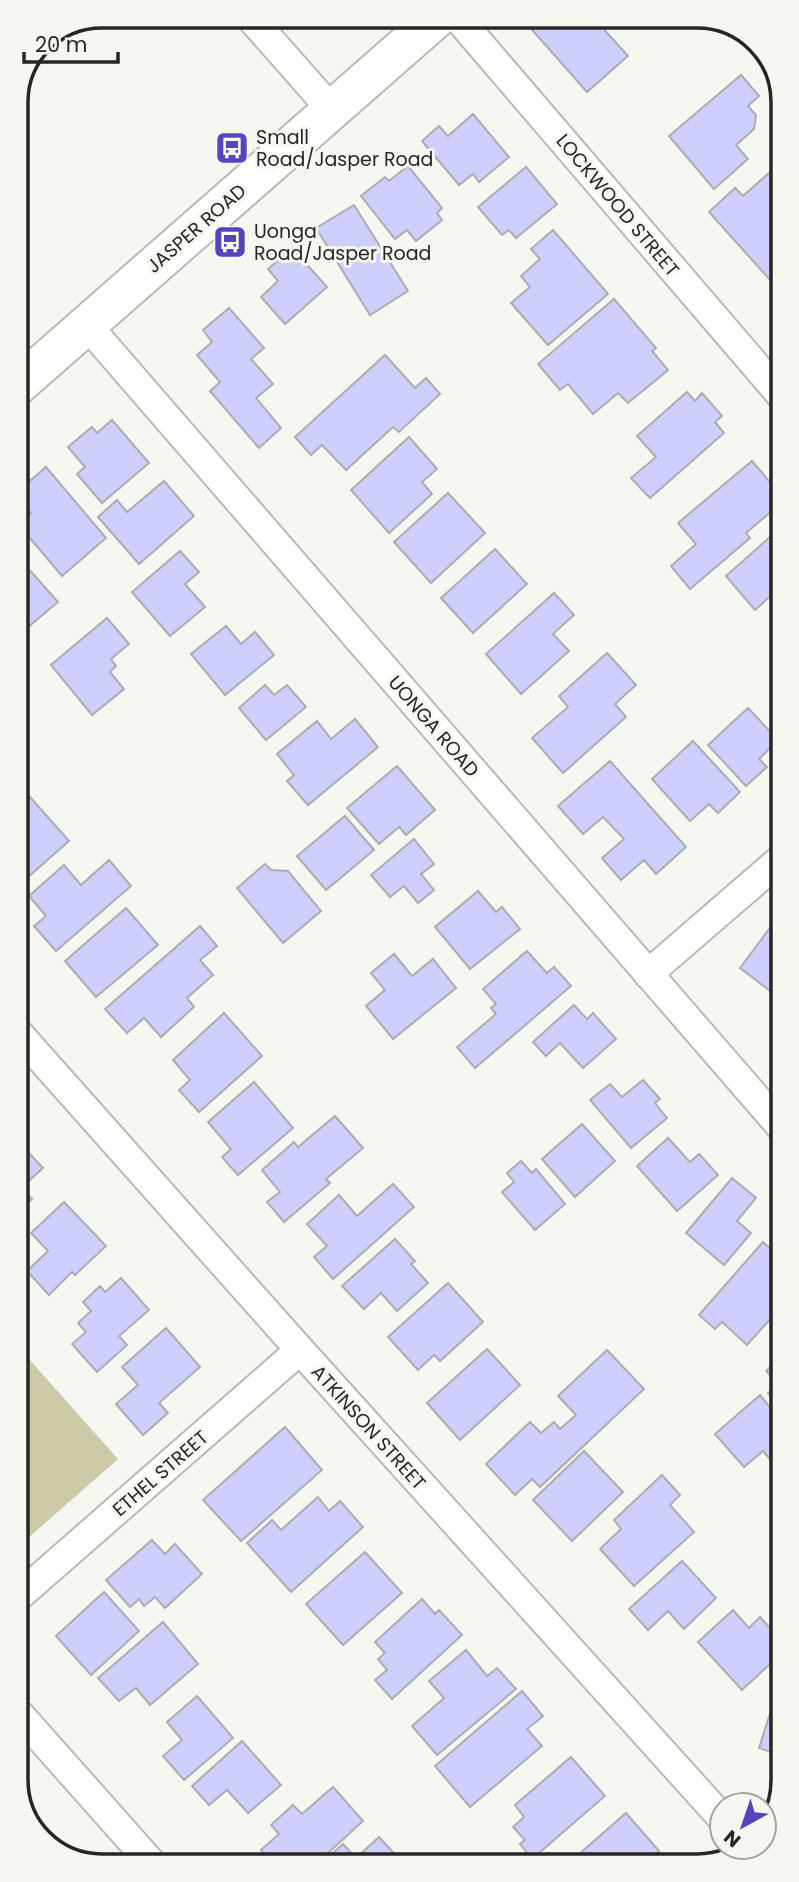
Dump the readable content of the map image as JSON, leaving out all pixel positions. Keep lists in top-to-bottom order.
{
  "streets": {
    "main road": ["JASPER ROAD"],
    "street": [
      "LOCKWOOD STREET",
      "UONGA ROAD",
      "ATKINSON STREET",
      "ETHEL STREET"
    ]
  },
  "crossings": [
    ["JASPER ROAD", "UONGA ROAD"],
    ["ATKINSON STREET", "ETHEL STREET"]
  ],
  "places": {
    "bus stop": ["Small Road/Jasper Road", "Uonga Road/Jasper Road"]
  },
  "scale_bar": "20 m",
  "north": "bottom left"
}
